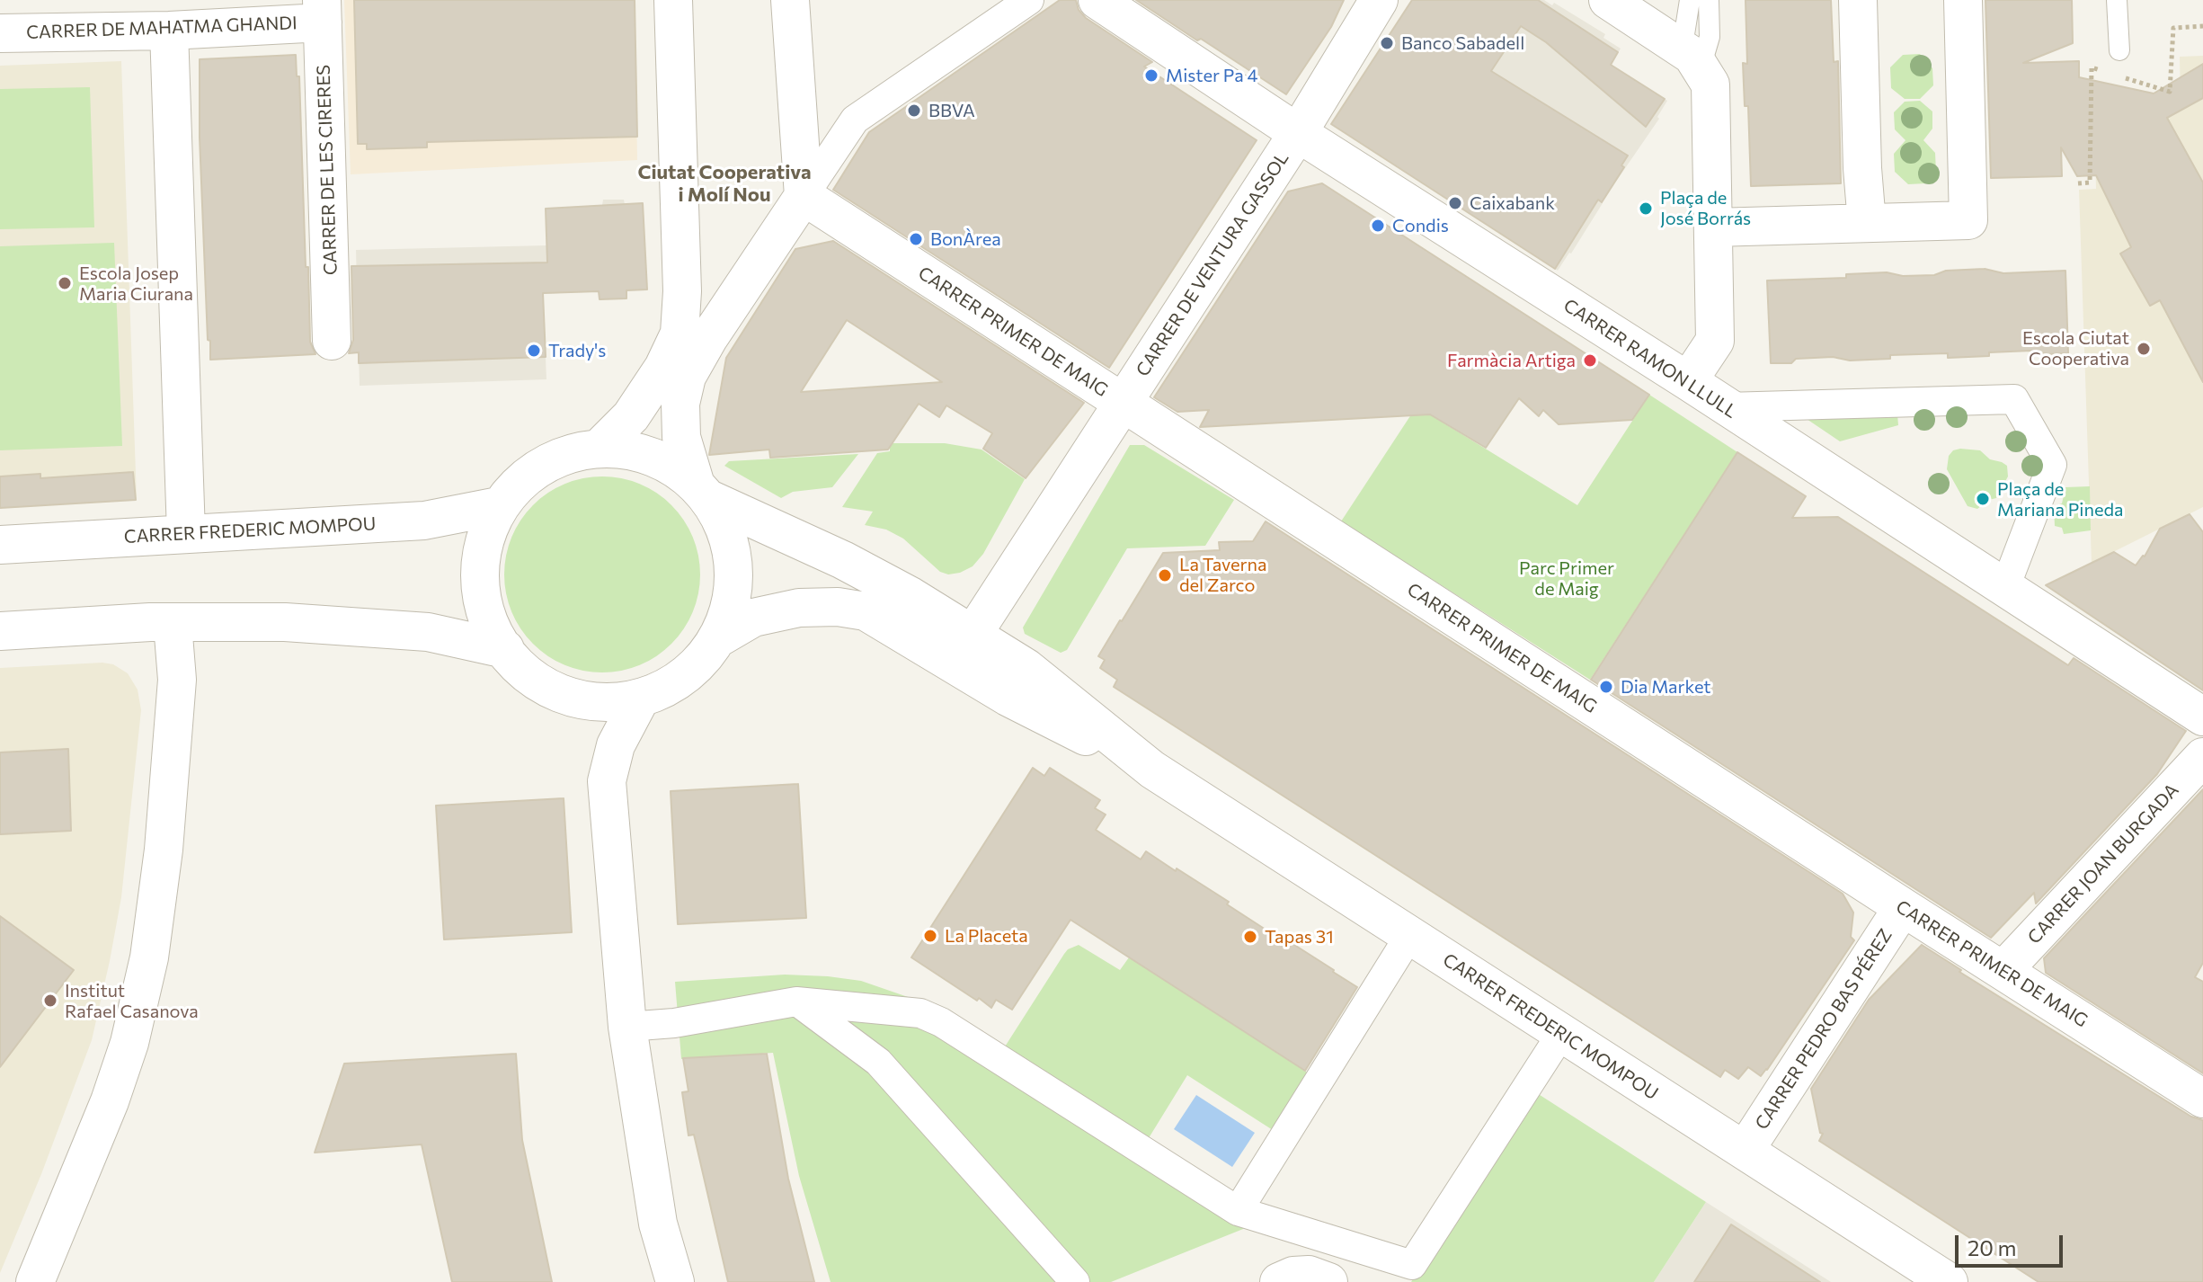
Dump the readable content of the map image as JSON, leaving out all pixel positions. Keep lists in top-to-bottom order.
{
  "streets": {
    "street": [
      "CARRER DE MAHATMA GHANDI",
      "CARRER DE LES CIRERES",
      "CARRER DE VENTURA GASSOL",
      "CARRER PRIMER DE MAIG",
      "CARRER RAMON LLULL",
      "CARRER FREDERIC MOMPOU",
      "CARRER JOAN BURGADA",
      "CARRER PEDRO BAS PÉREZ"
    ]
  },
  "crossings": [
    ["CARRER DE MAHATMA GHANDI", "CARRER DE LES CIRERES"],
    ["CARRER DE VENTURA GASSOL", "CARRER PRIMER DE MAIG"],
    ["CARRER DE VENTURA GASSOL", "CARRER RAMON LLULL"],
    ["CARRER DE VENTURA GASSOL", "CARRER FREDERIC MOMPOU"],
    ["CARRER PRIMER DE MAIG", "CARRER JOAN BURGADA"],
    ["CARRER PRIMER DE MAIG", "CARRER PEDRO BAS PÉREZ"],
    ["CARRER FREDERIC MOMPOU", "CARRER PEDRO BAS PÉREZ"]
  ],
  "districts": ["Ciutat Cooperativa i Molí Nou"],
  "parks": ["Parc Primer de Maig"],
  "places": [
    "Banco Sabadell",
    "Mister Pa 4",
    "BBVA",
    "Caixabank",
    "Plaça de José Borrás",
    "Condis",
    "BonÀrea",
    "Escola Josep Maria Ciurana",
    "Escola Ciutat Cooperativa",
    "Trady's",
    "Farmàcia Artiga",
    "Plaça de Mariana Pineda",
    "La Taverna del Zarco",
    "Dia Market",
    "La Placeta",
    "Tapas 31",
    "Institut Rafael Casanova"
  ],
  "scale_bar": "20 m"
}
